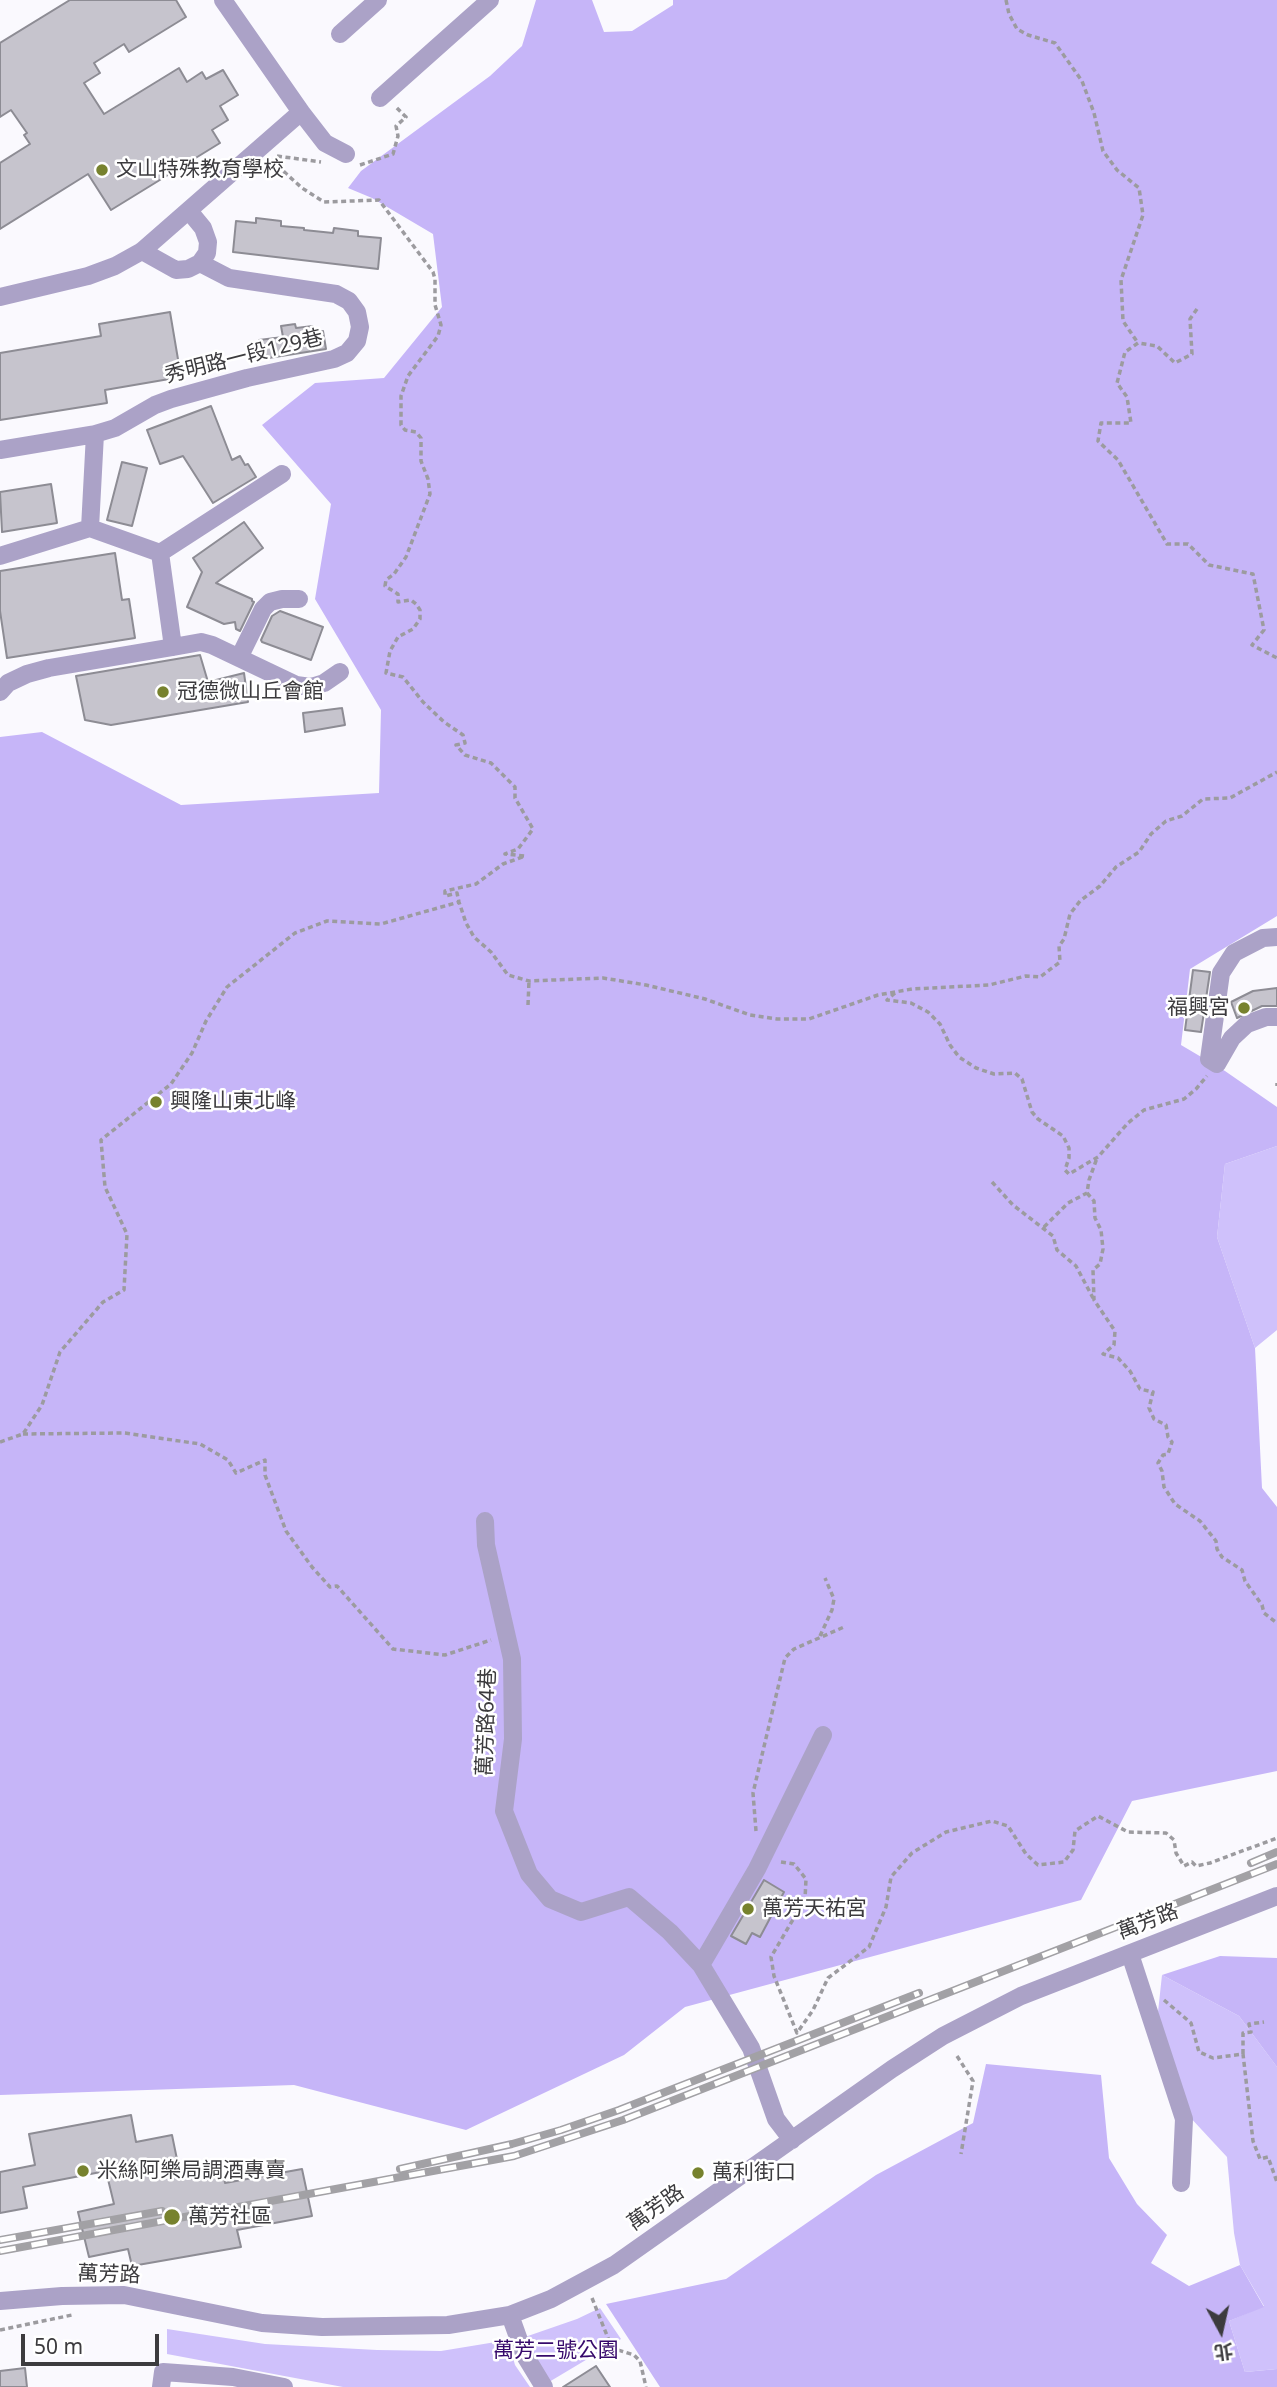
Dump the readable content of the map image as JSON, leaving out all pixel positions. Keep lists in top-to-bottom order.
{
  "streets": {
    "street": ["秀明路一段129巷", "萬芳路64巷", "萬芳路"]
  },
  "crossings": [
    ["萬芳路64巷", "萬芳路"]
  ],
  "parks": ["萬芳二號公園"],
  "places": [
    "文山特殊教育學校",
    "冠德微山丘會館",
    "福興宮",
    "興隆山東北峰",
    "萬芳天祐宮",
    "米絲阿樂局調酒專賣",
    "萬利街口",
    "萬芳社區"
  ],
  "scale_bar": "50 m",
  "north": "bottom"
}
